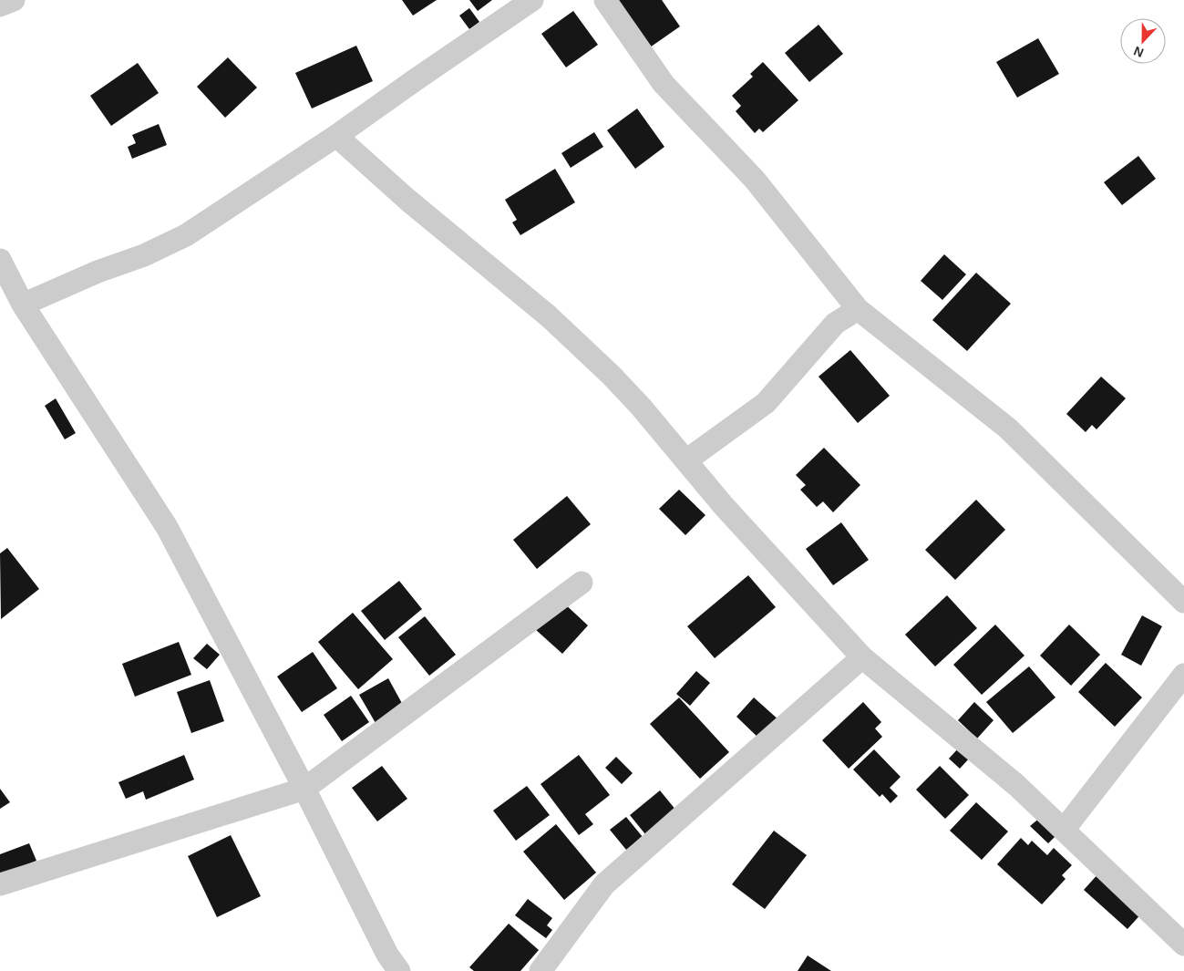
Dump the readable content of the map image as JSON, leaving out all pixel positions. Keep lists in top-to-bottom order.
{
  "north": "bottom"
}
